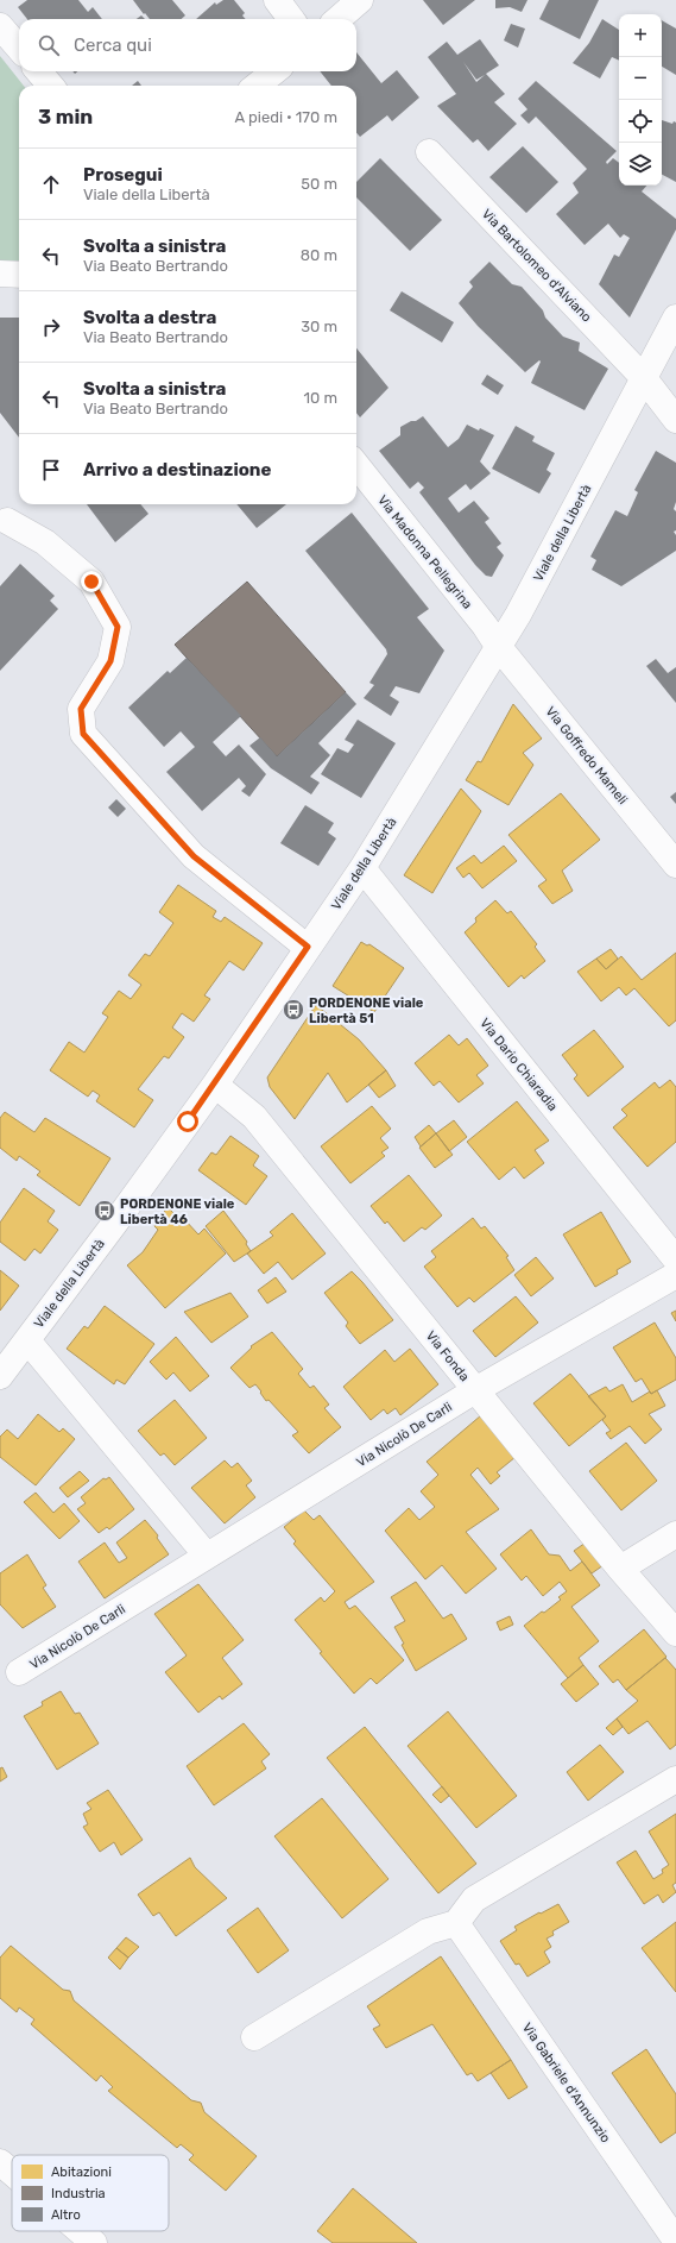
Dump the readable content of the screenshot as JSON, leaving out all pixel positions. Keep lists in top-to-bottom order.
{
  "streets": {
    "street": [
      "Via Bartolomeo d'Alviano",
      "Viale della Libertà",
      "Via Madonna Pellegrina",
      "Via Goffredo Mameli",
      "Via Dario Chiaradia",
      "Via Fonda",
      "Via Nicolò De Carli",
      "Via Gabriele d'Annunzio"
    ]
  },
  "crossings": [
    ["Via Bartolomeo d'Alviano", "Viale della Libertà"],
    ["Viale della Libertà", "Via Madonna Pellegrina"],
    ["Viale della Libertà", "Via Goffredo Mameli"],
    ["Viale della Libertà", "Via Dario Chiaradia"],
    ["Viale della Libertà", "Via Fonda"],
    ["Via Madonna Pellegrina", "Via Goffredo Mameli"],
    ["Via Fonda", "Via Nicolò De Carli"]
  ],
  "places": {
    "bus stop": ["PORDENONE viale Libertà 51", "PORDENONE viale Libertà 46"]
  },
  "legend": ["Abitazioni", "Industria", "Altro"],
  "page": {
    "map_buttons": ["+", "−"],
    "search": "Cerca qui",
    "heading": ["3 min", "A piedi · 170 m"],
    "list": [
      ["Prosegui", "Viale della Libertà", "50 m"],
      ["Svolta a sinistra", "Via Beato Bertrando", "80 m"],
      ["Svolta a destra", "Via Beato Bertrando", "30 m"],
      ["Svolta a sinistra", "Via Beato Bertrando", "10 m"],
      "Arrivo a destinazione"
    ]
  }
}
